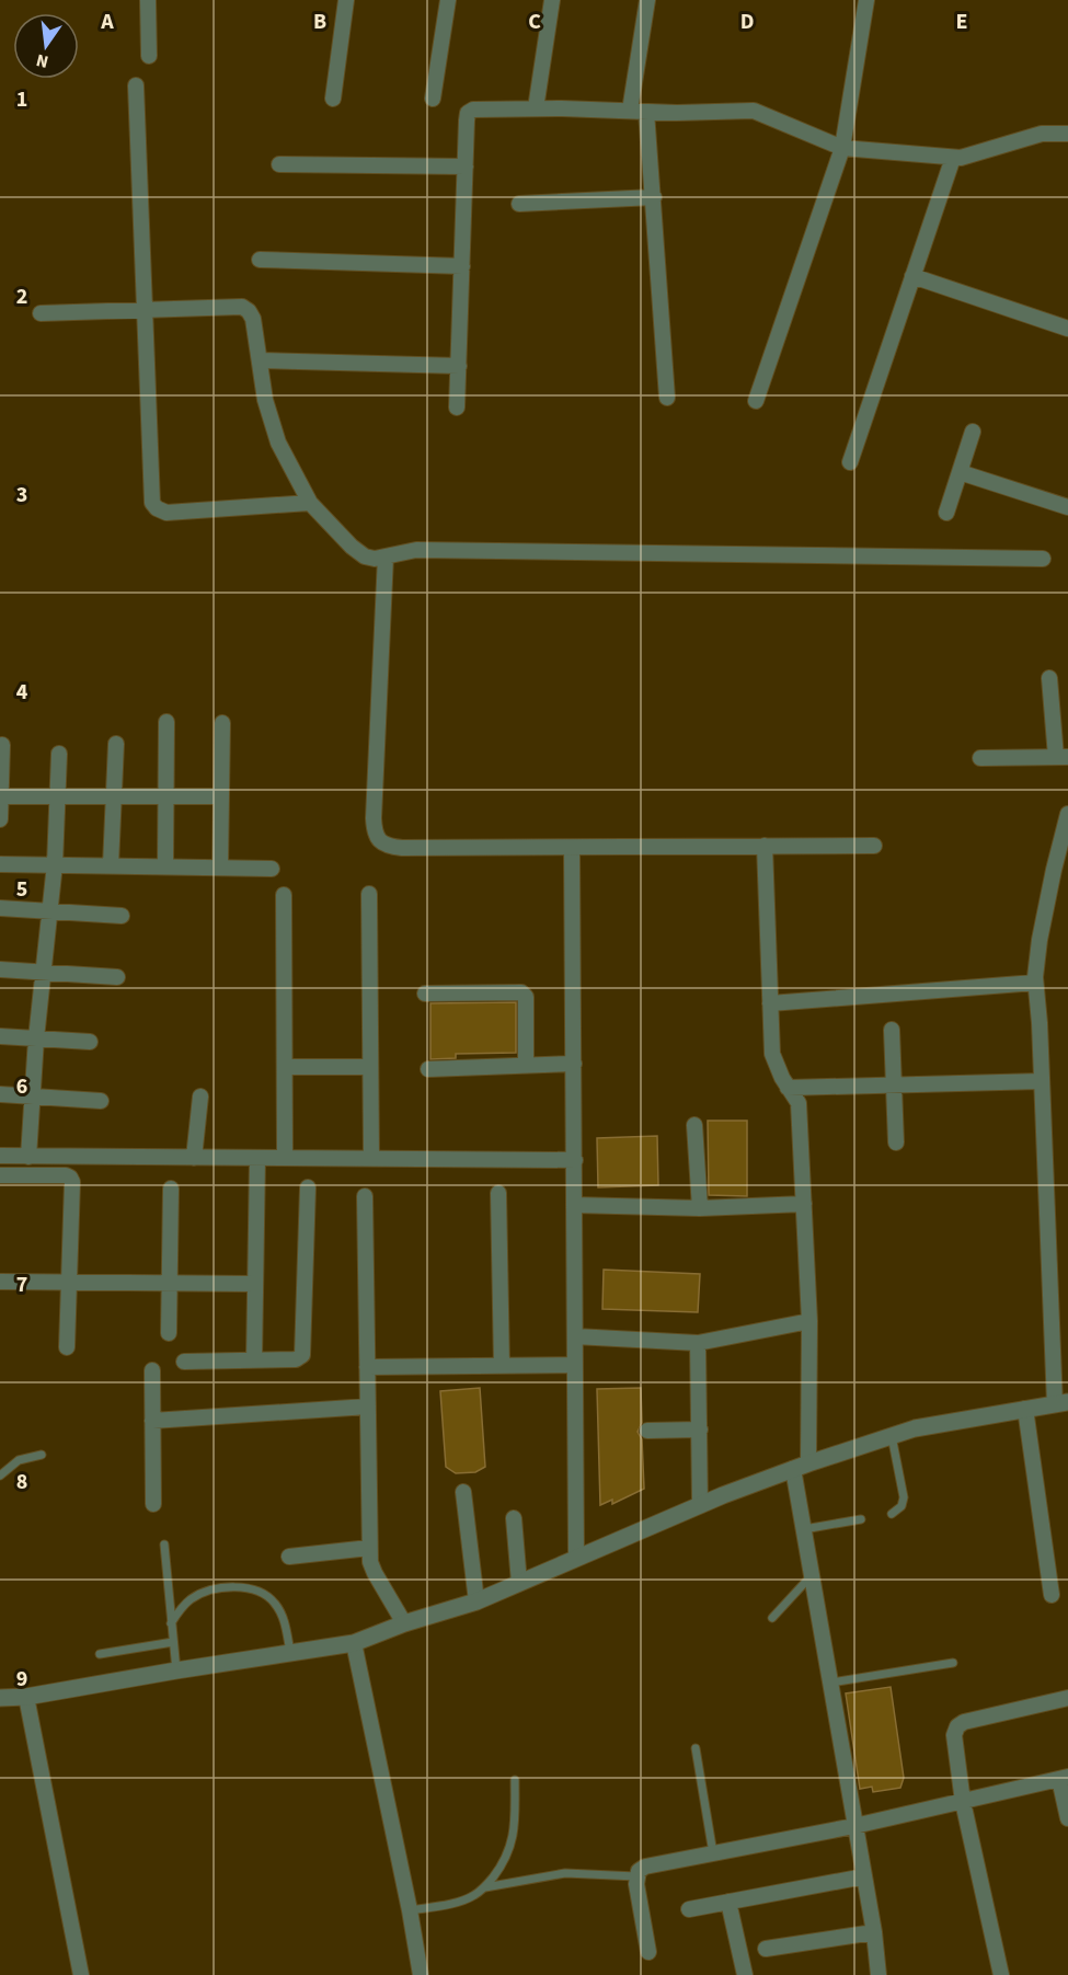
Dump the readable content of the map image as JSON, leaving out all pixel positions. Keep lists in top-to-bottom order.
{
  "north": "bottom",
  "grid": {
    "columns": [
      "A",
      "B",
      "C",
      "D",
      "E"
    ],
    "rows": [
      "1",
      "2",
      "3",
      "4",
      "5",
      "6",
      "7",
      "8",
      "9"
    ]
  }
}
